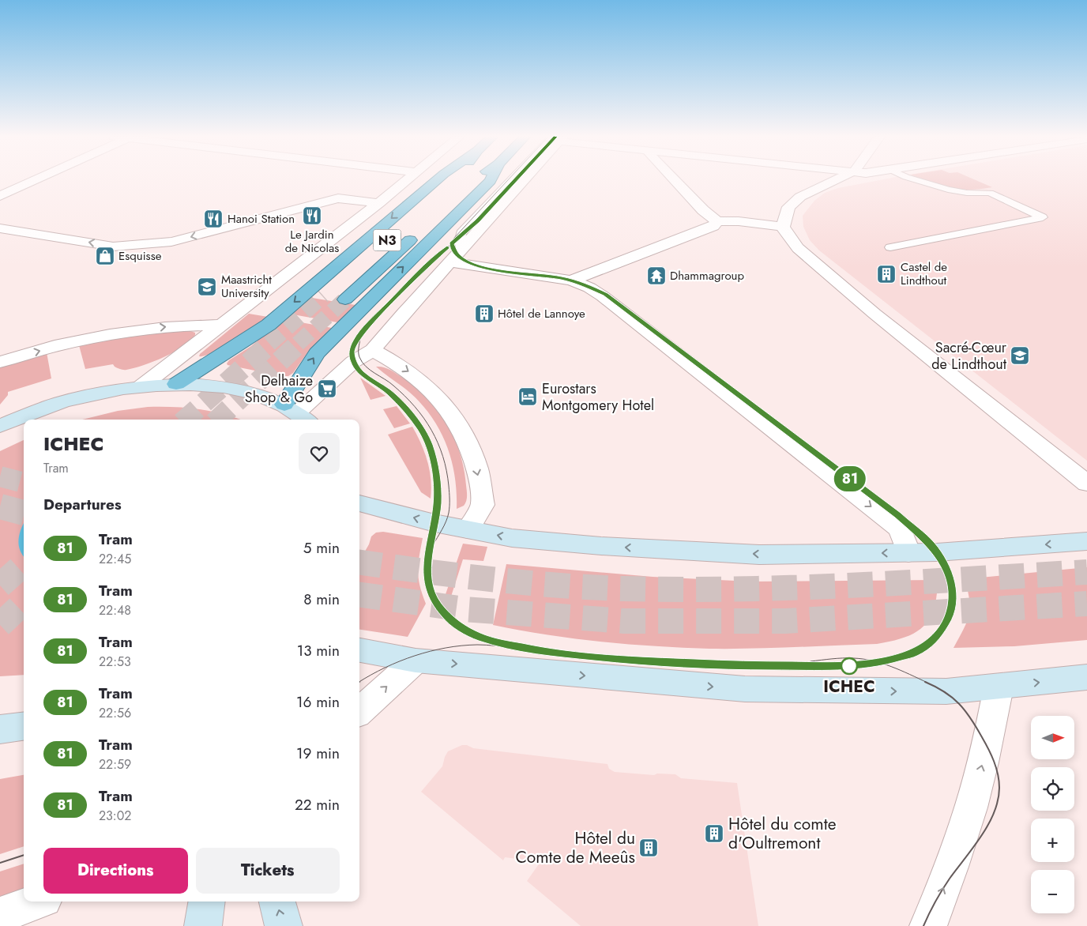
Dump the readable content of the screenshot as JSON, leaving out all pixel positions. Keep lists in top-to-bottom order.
{
  "streets": {
    "highway": ["N3"]
  },
  "places": {
    "restaurant": ["Le Jardin de Nicolas", "Hanoi Station"],
    "shop": ["Esquisse"],
    "building": [
      "Castel de Lindthout",
      "Hôtel de Lannoye",
      "Hôtel du comte d'Oultremont",
      "Hôtel du Comte de Meeûs"
    ],
    "temple": ["Dhammagroup"],
    "school or university": ["Maastricht University", "Sacré-Cœur de Lindthout"],
    "supermarket": ["Delhaize Shop & Go"],
    "hotel": ["Eurostars Montgomery Hotel"],
    "other": ["ICHEC"]
  },
  "lines": ["tram line 81"],
  "north": "right",
  "page": {
    "on_map": "81",
    "heading": [
      ["ICHEC", "Tram"],
      "Departures"
    ],
    "list": [
      {
        "mark": "81",
        "name": "Tram",
        "note": "22:45",
        "value": "5 min"
      },
      {
        "mark": "81",
        "name": "Tram",
        "note": "22:48",
        "value": "8 min"
      },
      {
        "mark": "81",
        "name": "Tram",
        "note": "22:53",
        "value": "13 min"
      },
      {
        "mark": "81",
        "name": "Tram",
        "note": "22:56",
        "value": "16 min"
      },
      {
        "mark": "81",
        "name": "Tram",
        "note": "22:59",
        "value": "19 min"
      },
      {
        "mark": "81",
        "name": "Tram",
        "note": "23:02",
        "value": "22 min"
      }
    ],
    "map_buttons": ["+", "−"],
    "buttons": ["Directions", "Tickets"]
  }
}
